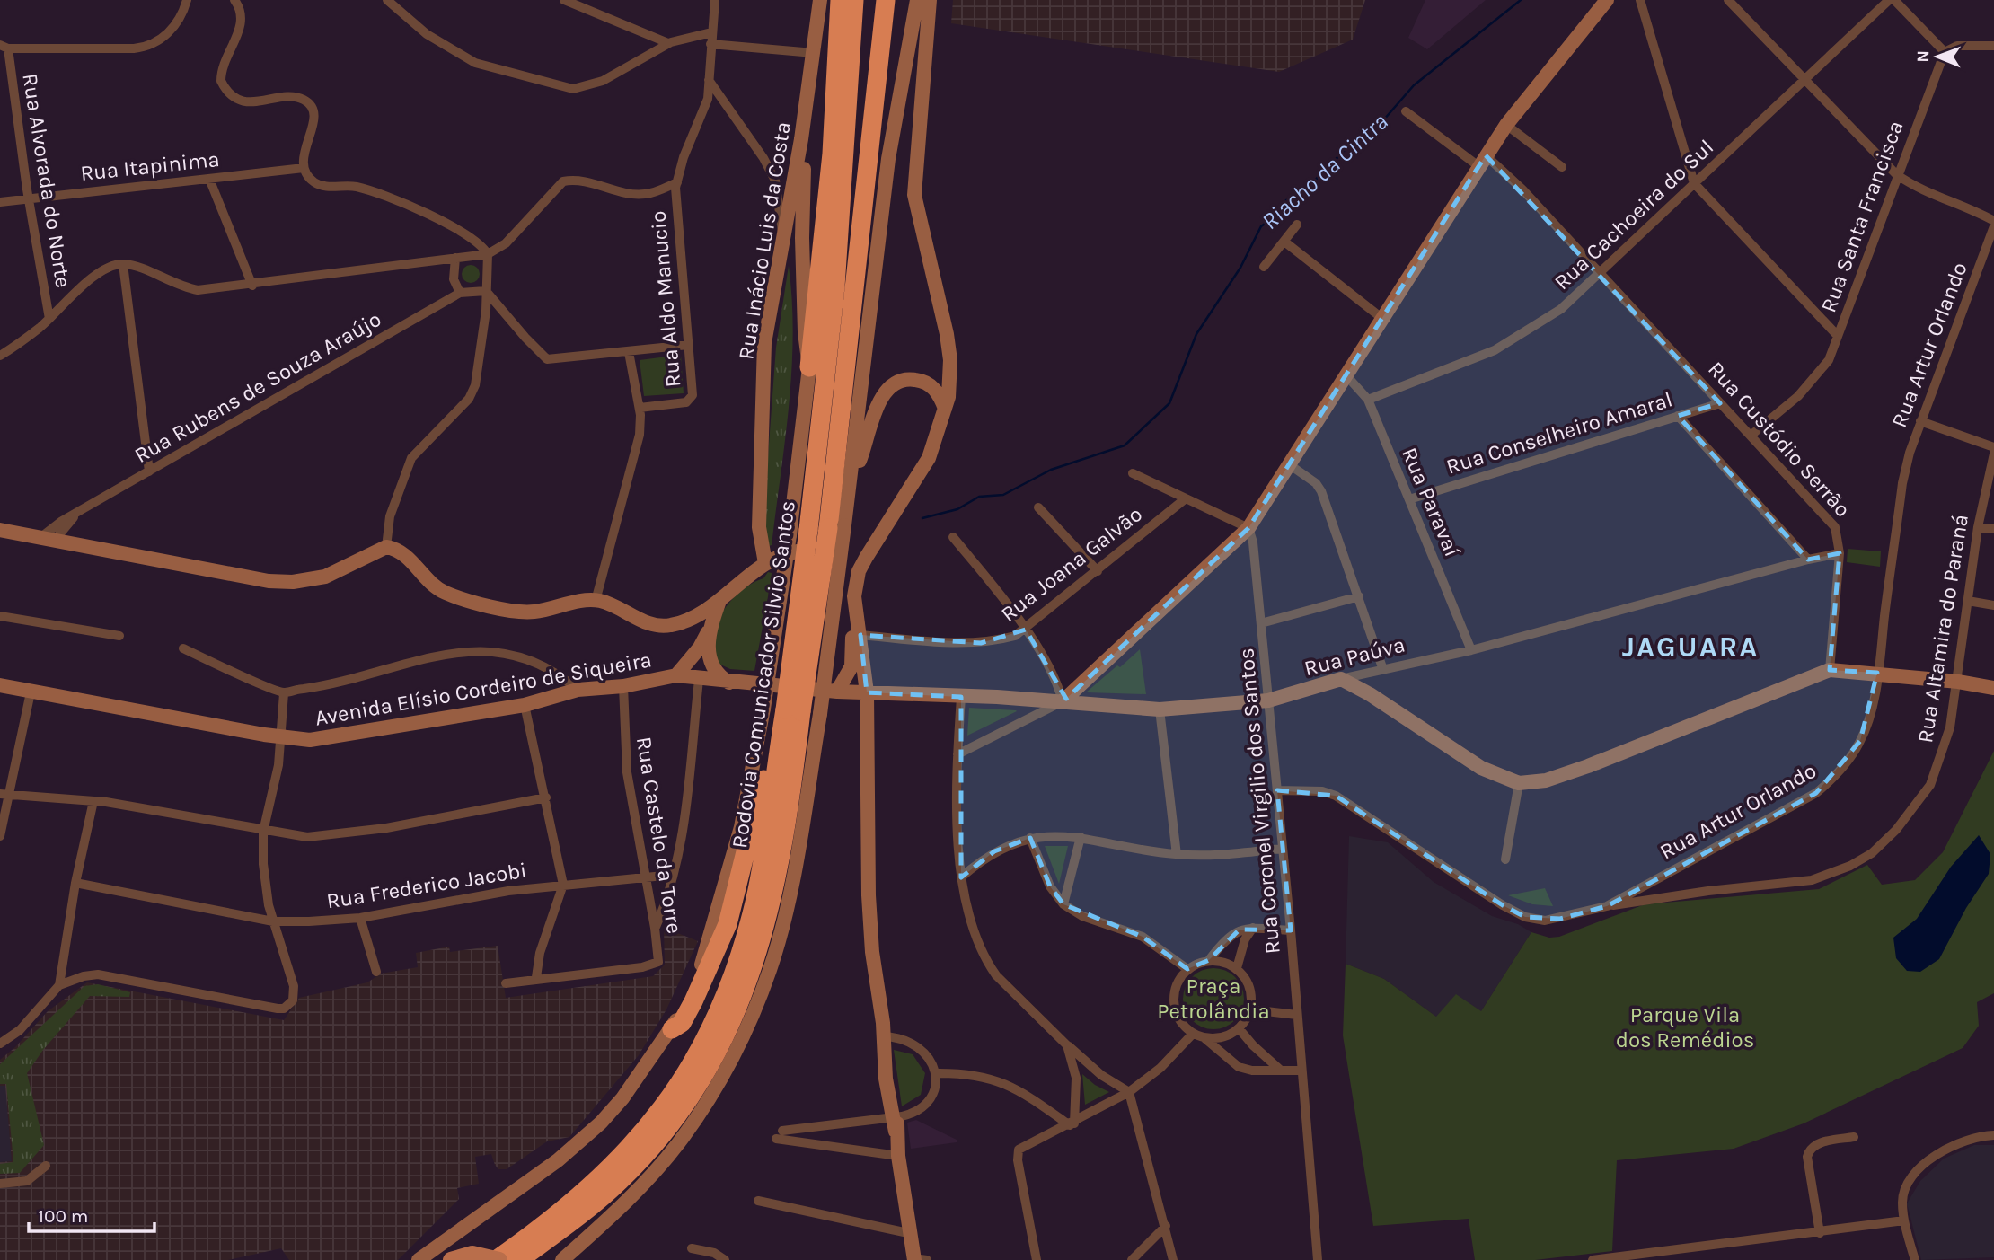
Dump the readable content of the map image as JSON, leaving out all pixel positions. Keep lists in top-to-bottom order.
{
  "streets": {
    "highway": ["Rodovia Comunicador Silvio Santos"],
    "main road": ["Rua Inácio Luis da Costa", "Rua Paúva", "Avenida Elísio Cordeiro de Siqueira"],
    "street": [
      "Rua Itapinima",
      "Rua Alvorada do Norte",
      "Rua Cachoeira do Sul",
      "Rua Santa Francisca",
      "Rua Aldo Manucio",
      "Rua Artur Orlando",
      "Rua Rubens de Souza Araújo",
      "Rua Conselheiro Amaral",
      "Rua Custódio Serrão",
      "Rua Paravaí",
      "Rua Joana Galvão",
      "Rua Altamira do Paraná",
      "Rua Coronel Virgilio dos Santos",
      "Rua Castelo da Torre",
      "Rua Frederico Jacobi"
    ]
  },
  "crossings": [
    ["Rua Itapinima", "Rua Alvorada do Norte"],
    ["Rua Cachoeira do Sul", "Rua Custódio Serrão"],
    ["Rua Cachoeira do Sul", "Rua Paravaí"],
    ["Rua Santa Francisca", "Rua Custódio Serrão"],
    ["Rua Artur Orlando", "Rua Altamira do Paraná"],
    ["Rua Artur Orlando", "Rua Coronel Virgilio dos Santos"],
    ["Rua Conselheiro Amaral", "Rua Custódio Serrão"],
    ["Rua Conselheiro Amaral", "Rua Paravaí"],
    ["Rua Custódio Serrão", "Rua Paúva"],
    ["Rua Paravaí", "Rua Paúva"],
    ["Rua Paúva", "Avenida Elísio Cordeiro de Siqueira"],
    ["Rua Paúva", "Rua Coronel Virgilio dos Santos"],
    ["Avenida Elísio Cordeiro de Siqueira", "Rua Castelo da Torre"],
    ["Rua Castelo da Torre", "Rua Frederico Jacobi"]
  ],
  "districts": ["JAGUARA"],
  "water": ["Riacho da Cintra"],
  "parks": ["Praça Petrolândia", "Parque Vila dos Remédios"],
  "scale_bar": "100 m",
  "north": "left"
}
